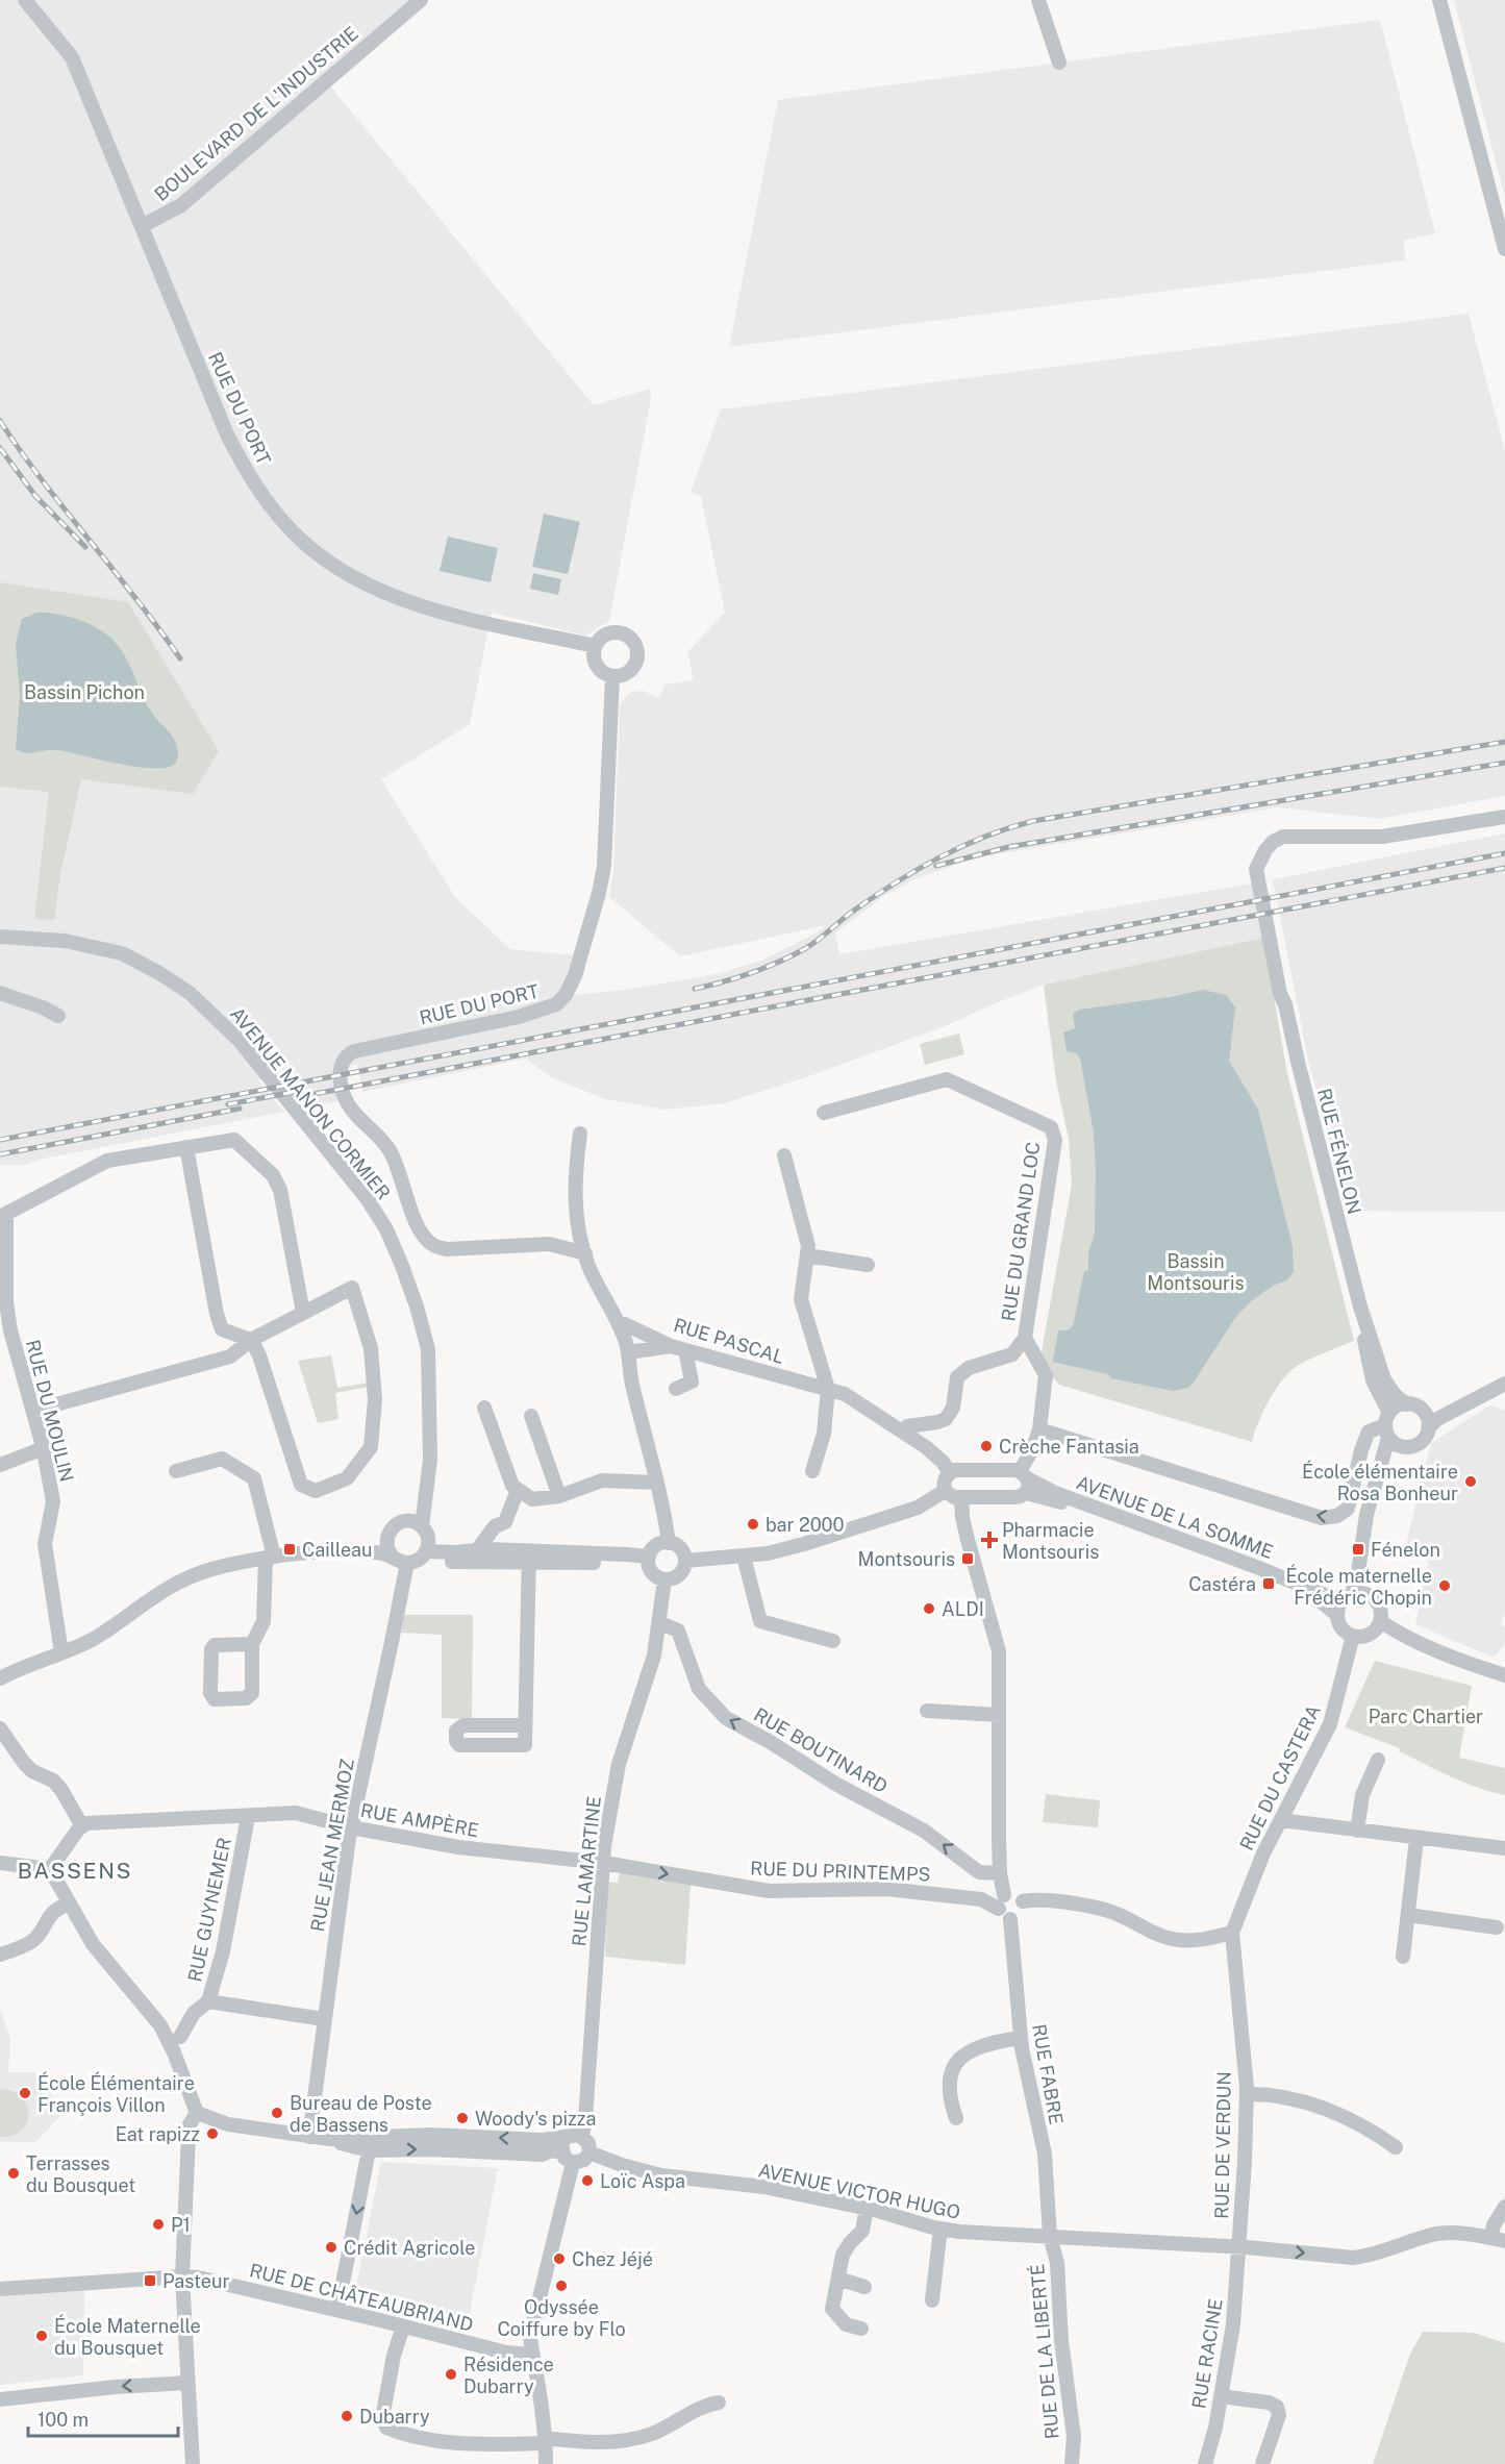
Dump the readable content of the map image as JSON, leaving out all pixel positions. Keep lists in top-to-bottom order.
{
  "streets": {
    "street": [
      "BOULEVARD DE L'INDUSTRIE",
      "RUE DU PORT",
      "AVENUE MANON CORMIER",
      "RUE FÉNELON",
      "RUE DU GRAND LOC",
      "RUE PASCAL",
      "RUE DU MOULIN",
      "AVENUE DE LA SOMME",
      "RUE BOUTINARD",
      "RUE DU CASTERA",
      "RUE AMPÈRE",
      "RUE JEAN MERMOZ",
      "RUE LAMARTINE",
      "RUE DU PRINTEMPS",
      "RUE GUYNEMER",
      "RUE FABRE",
      "RUE DE VERDUN",
      "AVENUE VICTOR HUGO",
      "RUE DE CHÂTEAUBRIAND",
      "RUE DE LA LIBERTÉ",
      "RUE RACINE"
    ]
  },
  "crossings": [
    ["BOULEVARD DE L'INDUSTRIE", "RUE DU PORT"],
    ["AVENUE MANON CORMIER", "RUE JEAN MERMOZ"],
    ["RUE DU GRAND LOC", "RUE PASCAL"],
    ["AVENUE DE LA SOMME", "RUE DU CASTERA"],
    ["RUE BOUTINARD", "RUE LAMARTINE"],
    ["RUE DU CASTERA", "RUE DE VERDUN"],
    ["RUE AMPÈRE", "RUE JEAN MERMOZ"],
    ["RUE AMPÈRE", "RUE LAMARTINE"],
    ["RUE AMPÈRE", "RUE DU PRINTEMPS"],
    ["RUE AMPÈRE", "RUE GUYNEMER"],
    ["RUE LAMARTINE", "RUE DU PRINTEMPS"],
    ["RUE LAMARTINE", "AVENUE VICTOR HUGO"],
    ["RUE DU PRINTEMPS", "RUE FABRE"],
    ["RUE FABRE", "AVENUE VICTOR HUGO"],
    ["RUE FABRE", "RUE DE LA LIBERTÉ"],
    ["RUE DE VERDUN", "AVENUE VICTOR HUGO"],
    ["RUE DE VERDUN", "RUE RACINE"],
    ["AVENUE VICTOR HUGO", "RUE DE LA LIBERTÉ"],
    ["AVENUE VICTOR HUGO", "RUE RACINE"]
  ],
  "one_way": ["RUE BOUTINARD", "RUE DU PRINTEMPS"],
  "districts": ["BASSENS"],
  "parks": ["Bassin Pichon", "Bassin Montsouris", "Parc Chartier"],
  "places": {
    "other": [
      "Crèche Fantasia",
      "École élémentaire Rosa Bonheur",
      "bar 2000",
      "École maternelle Frédéric Chopin",
      "ALDI",
      "École Élémentaire François Villon",
      "Bureau de Poste de Bassens",
      "Woody's pizza",
      "Eat rapizz",
      "Terrasses du Bousquet",
      "Loïc Aspa",
      "P1",
      "Crédit Agricole",
      "Chez Jéjé",
      "Odyssée Coiffure by Flo",
      "École Maternelle du Bousquet",
      "Résidence Dubarry",
      "Dubarry"
    ],
    "health": ["Pharmacie Montsouris"],
    "transit": [
      "Cailleau",
      "Fénelon",
      "Montsouris",
      "Castéra",
      "Pasteur"
    ]
  },
  "scale_bar": "100 m"
}
